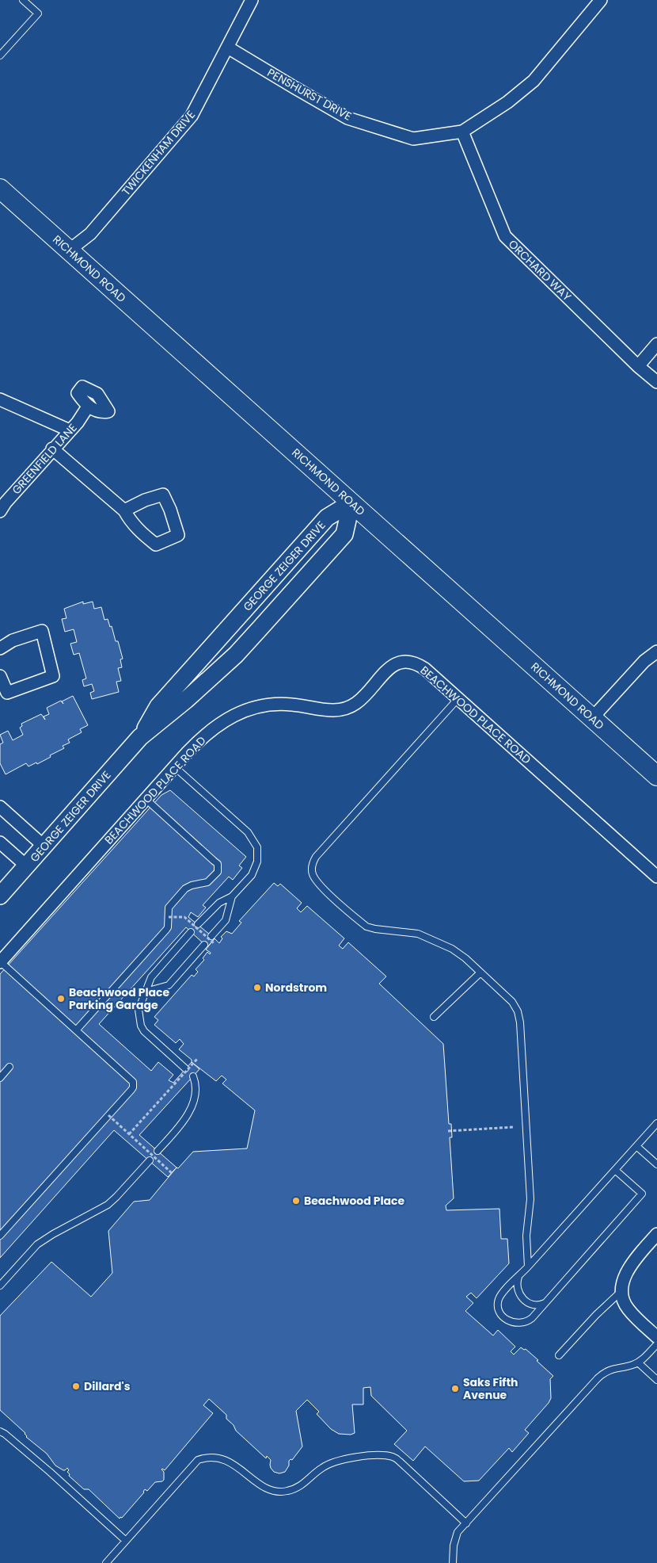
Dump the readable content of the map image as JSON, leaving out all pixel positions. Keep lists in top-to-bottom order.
{
  "streets": {
    "main road": ["RICHMOND ROAD"],
    "street": [
      "PENSHURST DRIVE",
      "TWICKENHAM DRIVE",
      "ORCHARD WAY",
      "GREENFIELD LANE",
      "GEORGE ZEIGER DRIVE",
      "BEACHWOOD PLACE ROAD"
    ]
  },
  "crossings": [
    ["PENSHURST DRIVE", "TWICKENHAM DRIVE"],
    ["PENSHURST DRIVE", "ORCHARD WAY"],
    ["TWICKENHAM DRIVE", "RICHMOND ROAD"],
    ["RICHMOND ROAD", "GEORGE ZEIGER DRIVE"]
  ],
  "places": [
    "Nordstrom",
    "Beachwood Place Parking Garage",
    "Beachwood Place",
    "Dillard's",
    "Saks Fifth Avenue"
  ]
}
